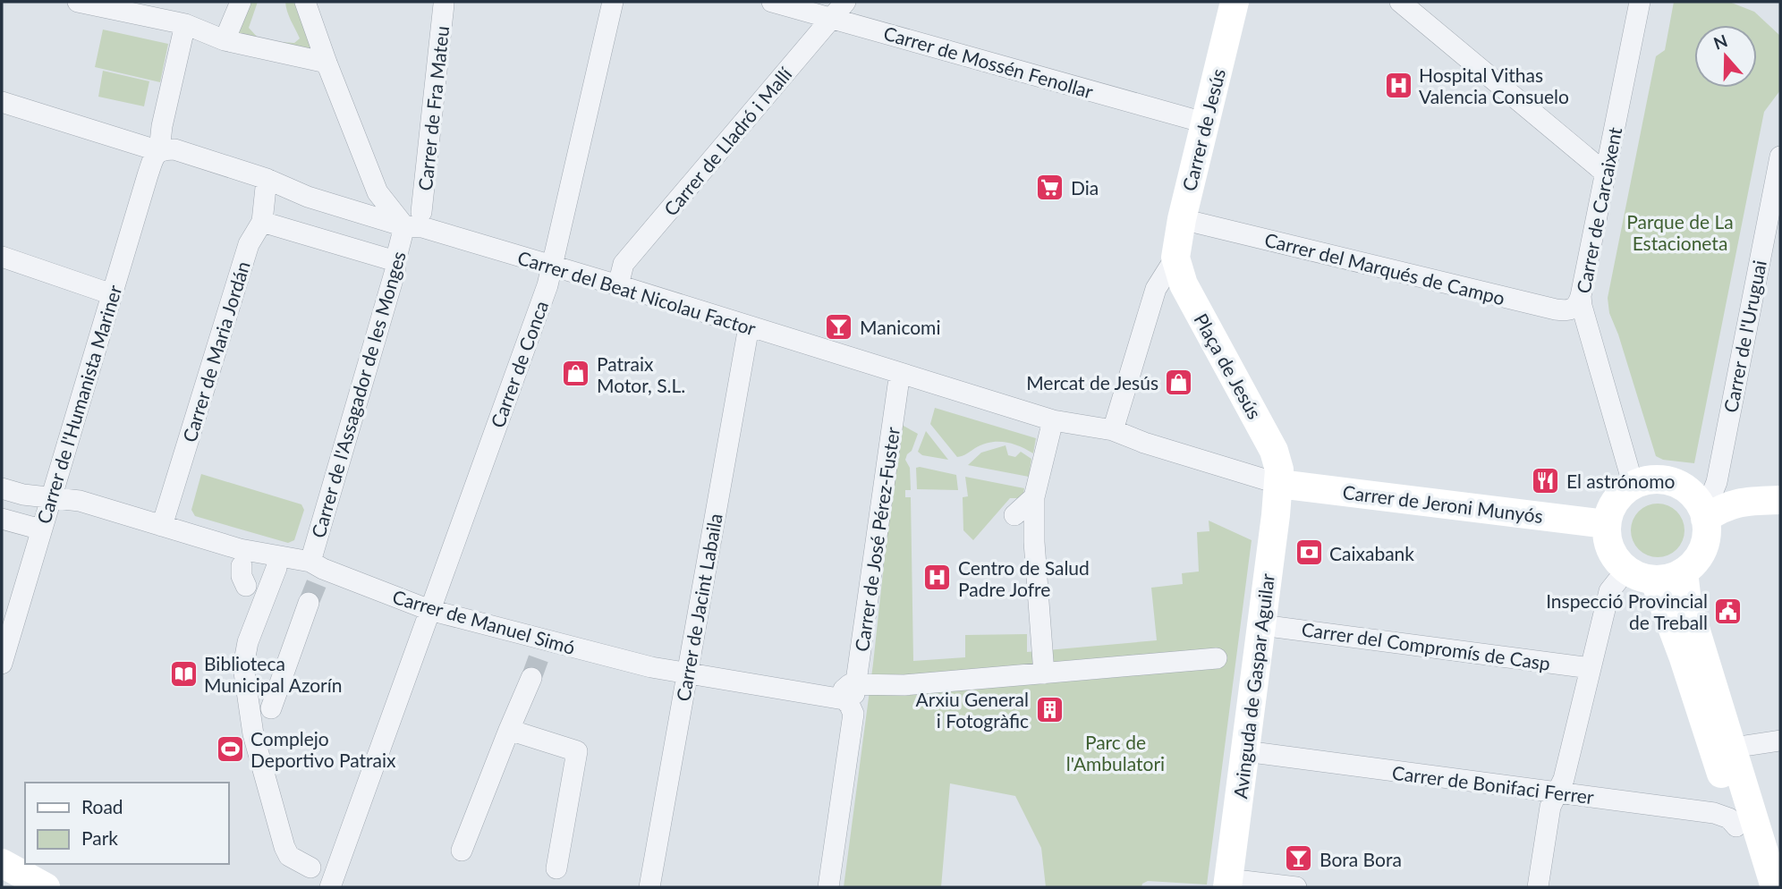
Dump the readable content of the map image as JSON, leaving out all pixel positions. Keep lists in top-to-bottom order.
{
  "streets": {
    "street": [
      "Carrer de Mossén Fenollar",
      "Carrer de Fra Mateu",
      "Carrer de Jesús",
      "Carrer de Lladró i Mallí",
      "Carrer de Carcaixent",
      "Carrer del Marqués de Campo",
      "Carrer del Beat Nicolau Factor",
      "Carrer de l'Uruguai",
      "Carrer de Maria Jordán",
      "Carrer de Conca",
      "Plaça de Jesús",
      "Carrer de l'Assagador de les Monges",
      "Carrer de l'Humanista Mariner",
      "Carrer de Jeroni Munyós",
      "Carrer de José Pérez-Fuster",
      "Carrer de Jacint Labaila",
      "Carrer de Manuel Simó",
      "Carrer del Compromís de Casp",
      "Avinguda de Gaspar Aguilar",
      "Carrer de Bonifaci Ferrer"
    ]
  },
  "crossings": [
    ["Carrer de Mossén Fenollar", "Carrer de Jesús"],
    ["Carrer de Mossén Fenollar", "Carrer de Lladró i Mallí"],
    ["Carrer de Jesús", "Carrer del Marqués de Campo"],
    ["Carrer de Jesús", "Plaça de Jesús"],
    ["Carrer de Lladró i Mallí", "Carrer del Beat Nicolau Factor"],
    ["Carrer de Carcaixent", "Carrer del Marqués de Campo"],
    ["Carrer de Carcaixent", "Carrer de l'Uruguai"],
    ["Carrer de Carcaixent", "Carrer de Jeroni Munyós"],
    ["Carrer del Beat Nicolau Factor", "Carrer de Maria Jordán"],
    ["Carrer del Beat Nicolau Factor", "Carrer de Conca"],
    ["Carrer del Beat Nicolau Factor", "Carrer de l'Assagador de les Monges"],
    ["Carrer del Beat Nicolau Factor", "Carrer de l'Humanista Mariner"],
    ["Carrer del Beat Nicolau Factor", "Carrer de Jacint Labaila"],
    ["Carrer de l'Uruguai", "Carrer de Jeroni Munyós"],
    ["Carrer de Maria Jordán", "Carrer de Manuel Simó"],
    ["Carrer de Conca", "Carrer de Manuel Simó"],
    ["Plaça de Jesús", "Carrer de Jeroni Munyós"],
    ["Plaça de Jesús", "Avinguda de Gaspar Aguilar"],
    ["Carrer de l'Assagador de les Monges", "Carrer de Manuel Simó"],
    ["Carrer de l'Humanista Mariner", "Carrer de Manuel Simó"],
    ["Carrer de Jeroni Munyós", "Avinguda de Gaspar Aguilar"],
    ["Carrer de José Pérez-Fuster", "Carrer de Manuel Simó"],
    ["Carrer de Jacint Labaila", "Carrer de Manuel Simó"],
    ["Carrer del Compromís de Casp", "Avinguda de Gaspar Aguilar"],
    ["Avinguda de Gaspar Aguilar", "Carrer de Bonifaci Ferrer"]
  ],
  "parks": ["Parque de La Estacioneta", "Parc de l'Ambulatori"],
  "places": {
    "hospital": ["Hospital Vithas Valencia Consuelo", "Centro de Salud Padre Jofre"],
    "supermarket": ["Dia"],
    "bar": ["Manicomi", "Bora Bora"],
    "shop": ["Patraix Motor, S.L.", "Mercat de Jesús"],
    "restaurant": ["El astrónomo"],
    "bank": ["Caixabank"],
    "public building": ["Inspecció Provincial de Treball"],
    "library": ["Biblioteca Municipal Azorín"],
    "building": ["Arxiu General i Fotogràfic"],
    "sports": ["Complejo Deportivo Patraix"]
  },
  "legend": ["Road", "Park"],
  "north": "top"
}
